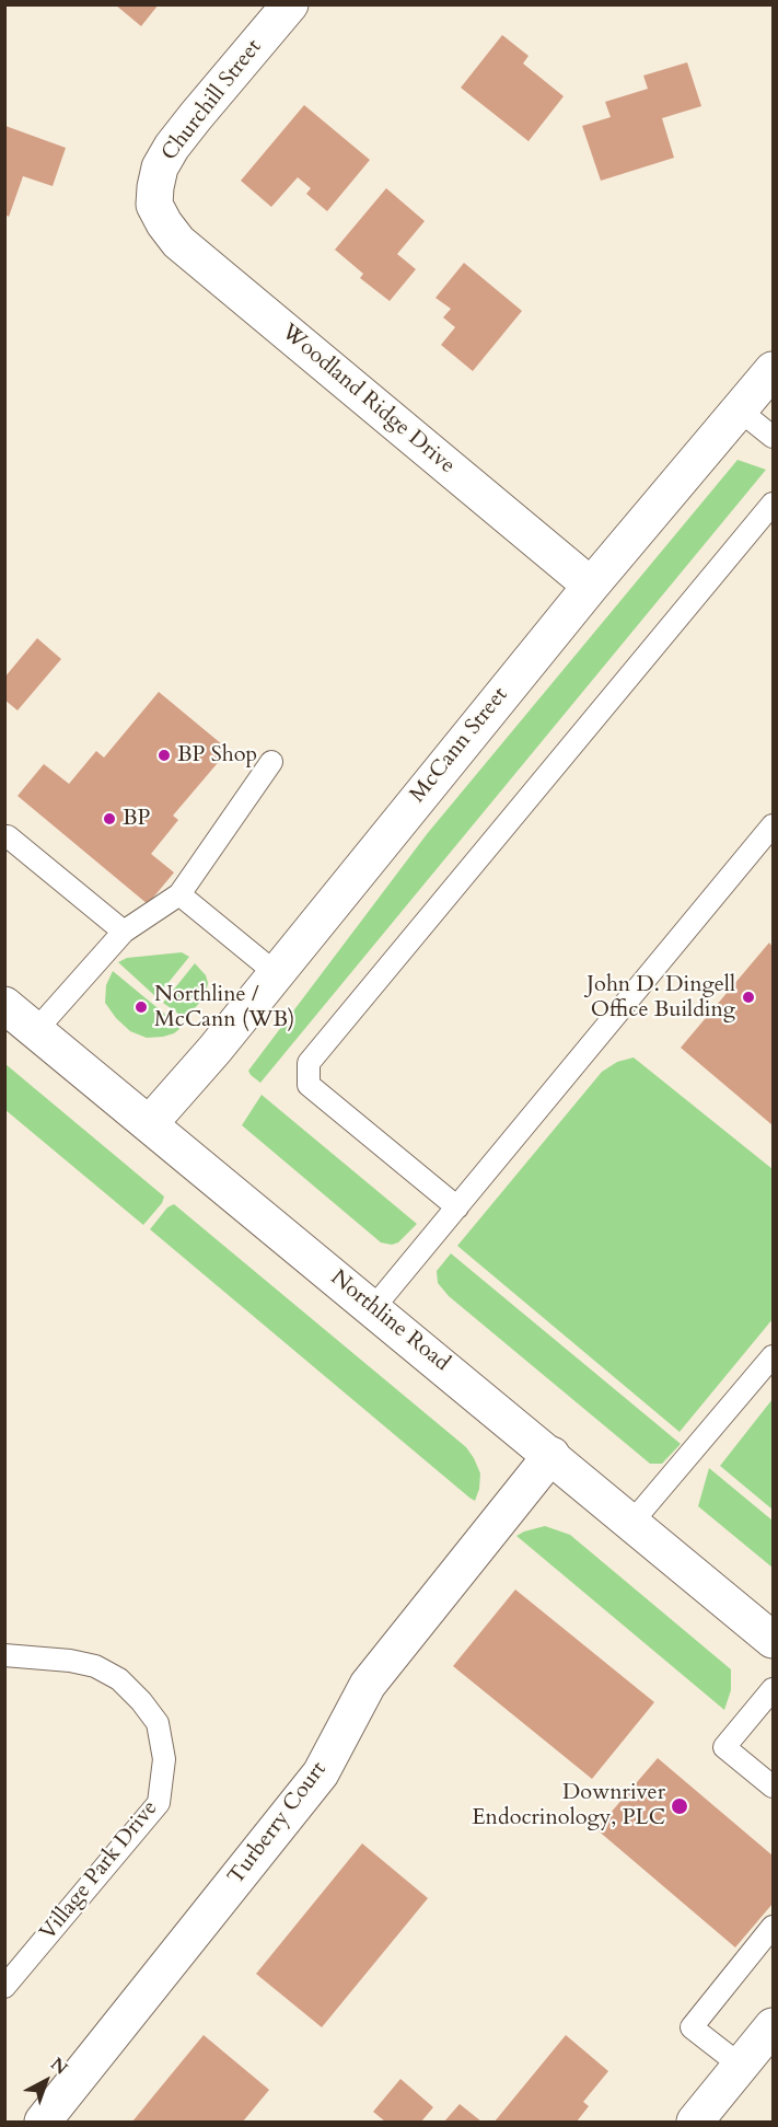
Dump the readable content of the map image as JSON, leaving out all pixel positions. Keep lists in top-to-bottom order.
{
  "streets": {
    "street": [
      "Churchill Street",
      "Woodland Ridge Drive",
      "McCann Street",
      "Northline Road",
      "Turberry Court"
    ],
    "lane": ["Village Park Drive"]
  },
  "crossings": [
    ["Churchill Street", "Woodland Ridge Drive"],
    ["Woodland Ridge Drive", "McCann Street"],
    ["McCann Street", "Northline Road"],
    ["Northline Road", "Turberry Court"]
  ],
  "places": [
    "BP Shop",
    "BP",
    "John D. Dingell Office Building",
    "Northline / McCann (WB)",
    "Downriver Endocrinology, PLC"
  ],
  "north": "top right"
}
